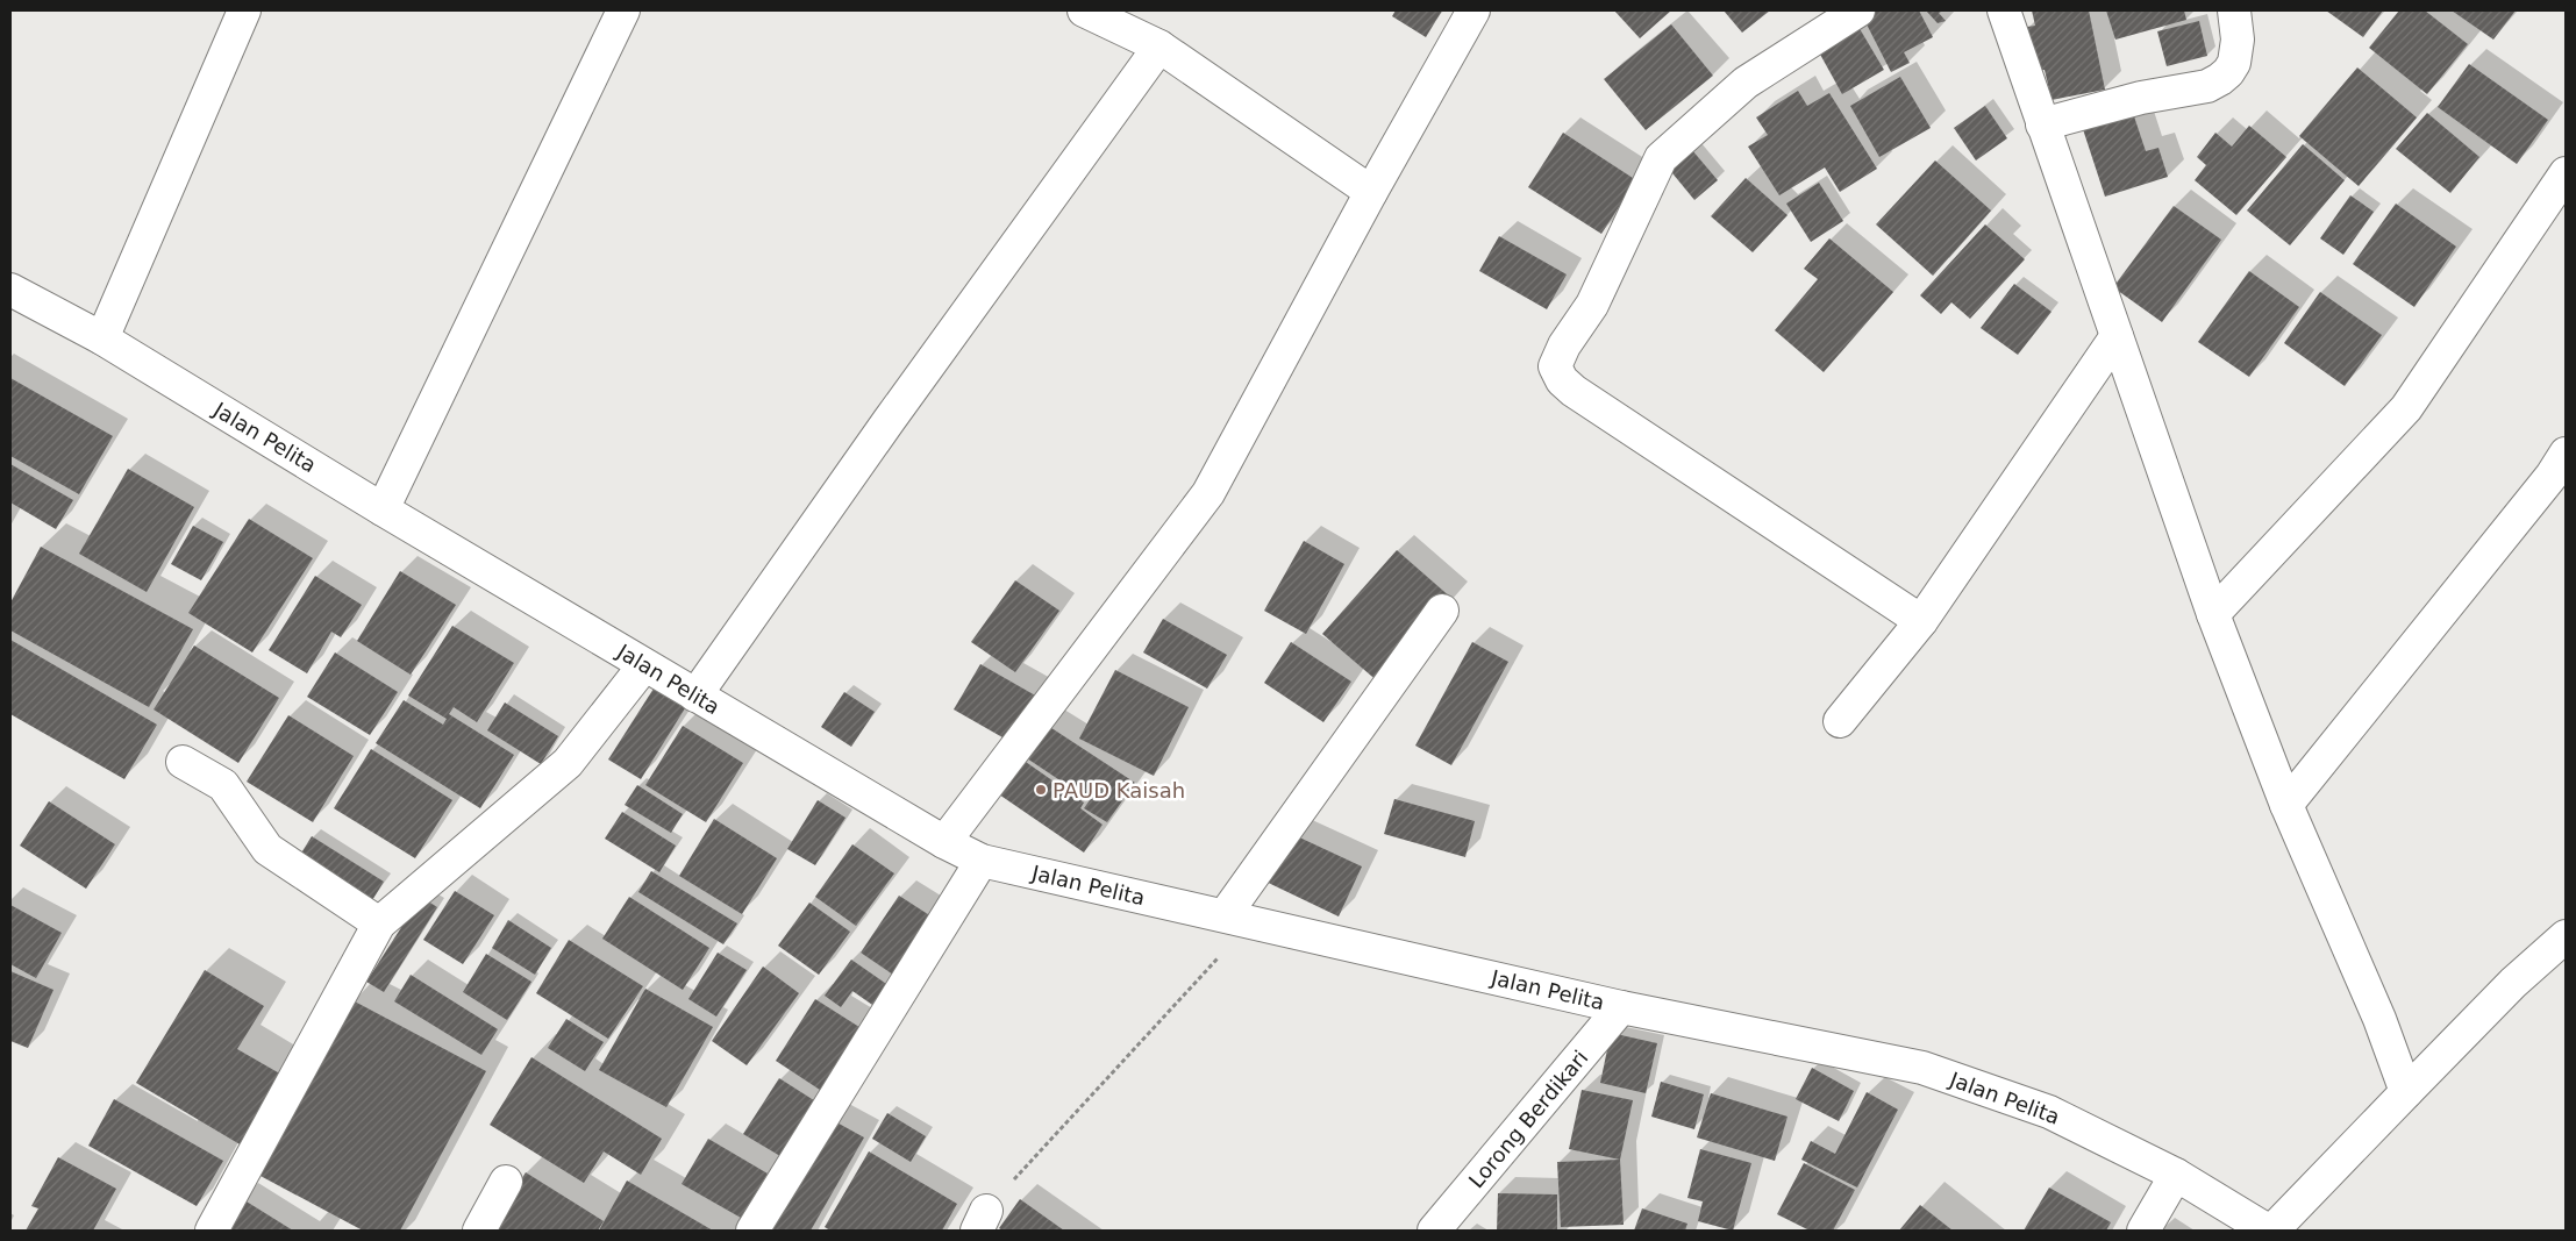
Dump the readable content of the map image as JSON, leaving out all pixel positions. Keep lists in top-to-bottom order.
{
  "streets": {
    "street": ["Jalan Pelita", "Lorong Berdikari"]
  },
  "crossings": [
    ["Jalan Pelita", "Lorong Berdikari"]
  ],
  "places": ["PAUD Kaisah"]
}
